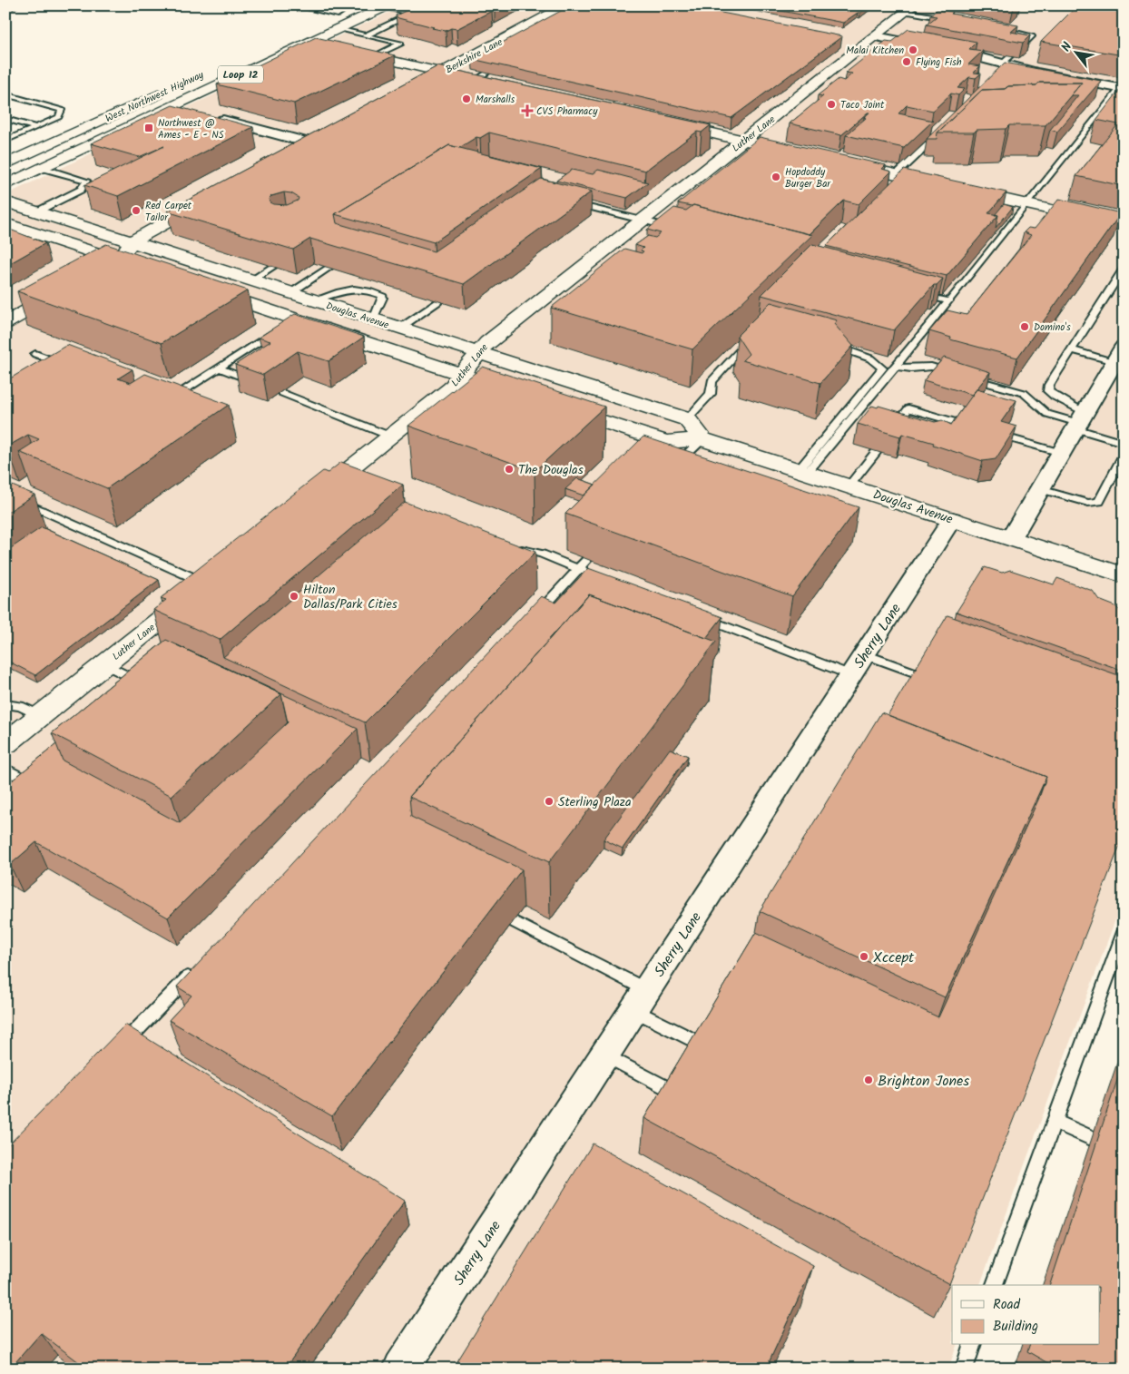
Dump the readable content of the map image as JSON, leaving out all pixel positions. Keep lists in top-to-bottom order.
{
  "streets": {
    "street": [
      "Berkshire Lane",
      "Loop 12",
      "West Northwest Highway",
      "Luther Lane",
      "Douglas Avenue",
      "Sherry Lane"
    ]
  },
  "crossings": [
    ["Luther Lane", "Douglas Avenue"],
    ["Douglas Avenue", "Sherry Lane"]
  ],
  "places": {
    "other": [
      "Malai Kitchen",
      "Flying Fish",
      "Marshalls",
      "Taco Joint",
      "Hopdoddy Burger Bar",
      "Red Carpet Tailor",
      "Domino's",
      "The Douglas",
      "Hilton Dallas/Park Cities",
      "Sterling Plaza",
      "Xccept",
      "Brighton Jones"
    ],
    "health": ["CVS Pharmacy"],
    "transit": ["Northwest @ Ames - E - NS"]
  },
  "legend": ["Road", "Building"],
  "north": "top left"
}
